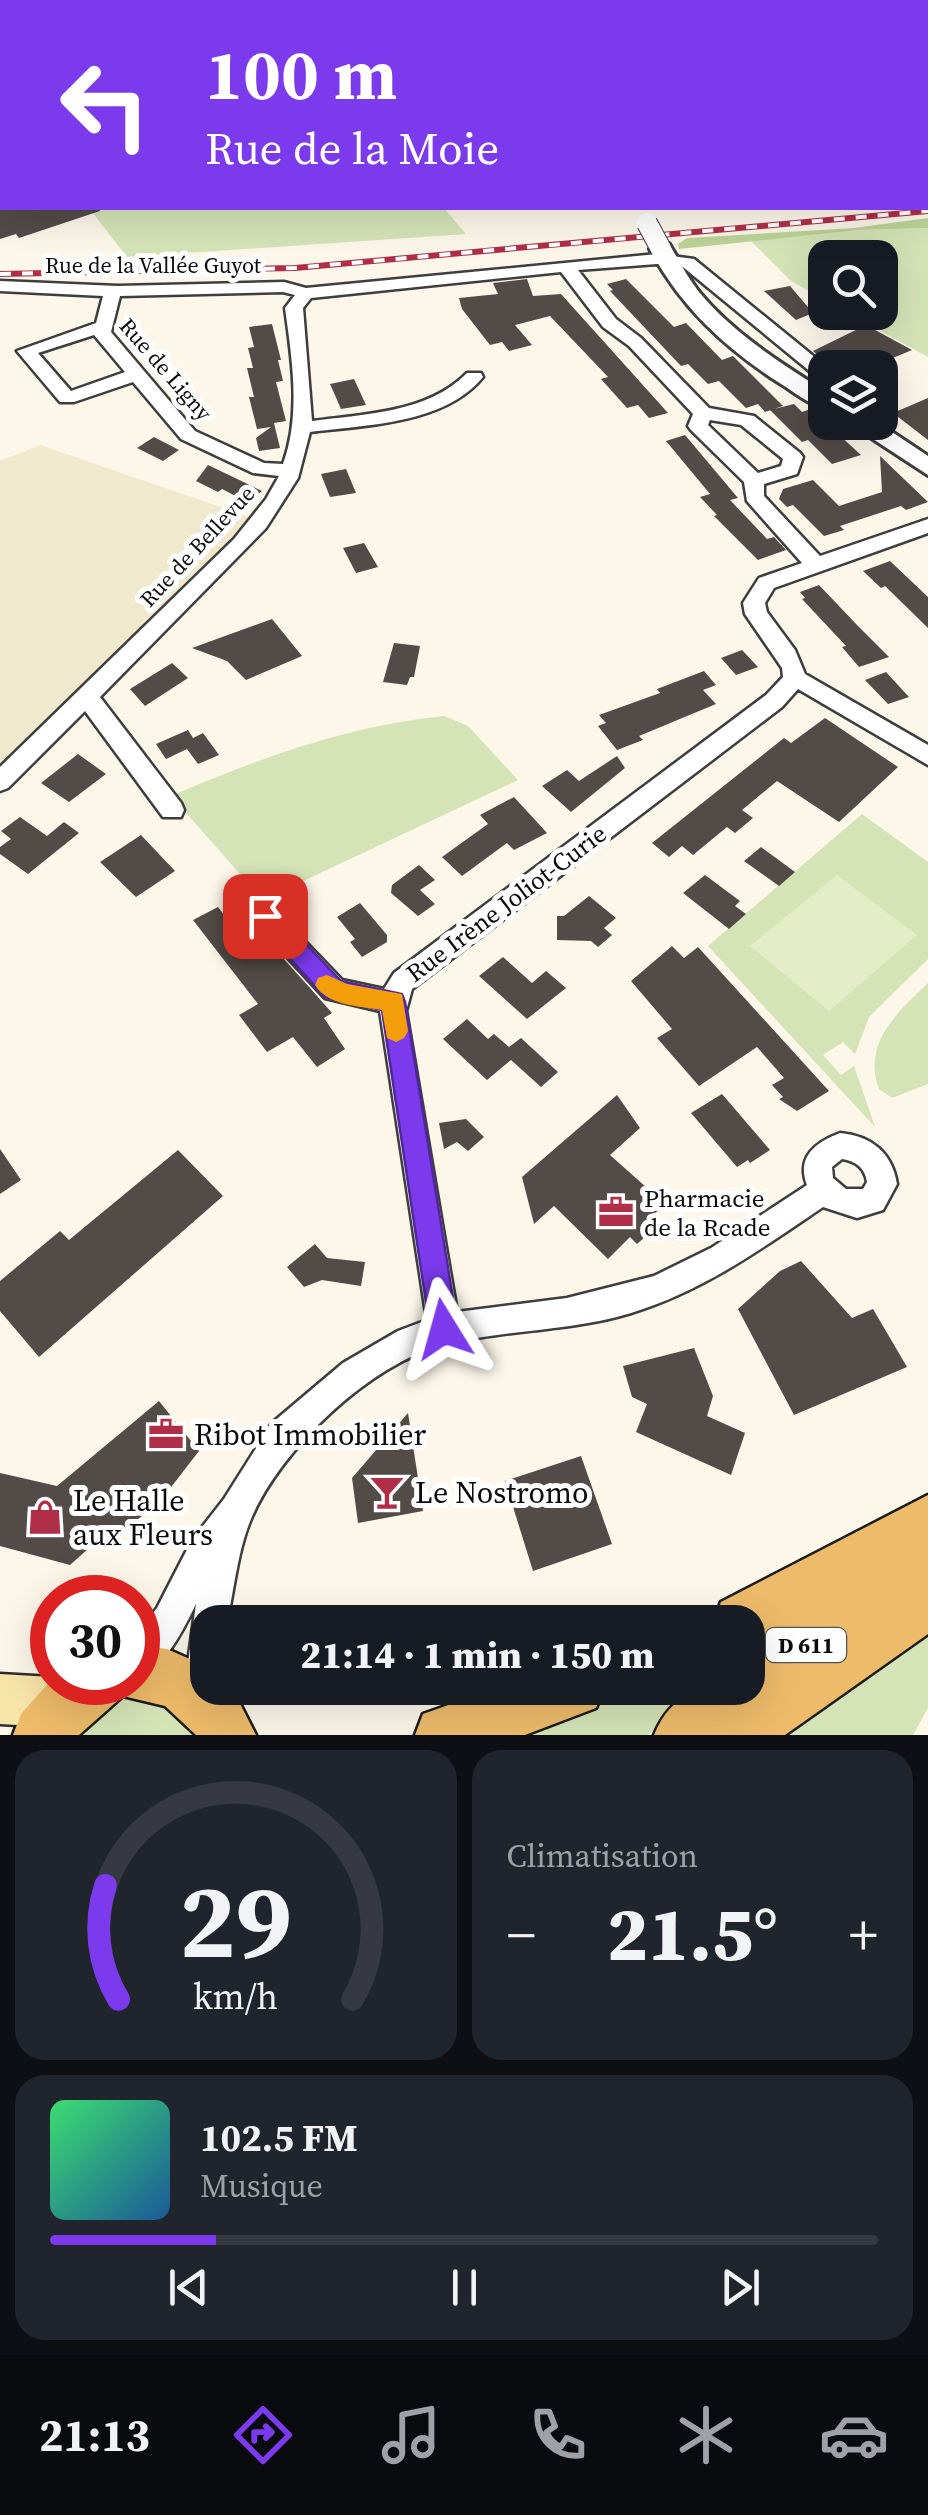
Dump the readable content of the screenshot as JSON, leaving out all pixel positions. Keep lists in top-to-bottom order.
{
  "streets": {
    "main road": ["D 611"],
    "street": [
      "Rue de la Vallée Guyot",
      "Rue de Ligny",
      "Rue de Bellevue",
      "Rue Irène Joliot-Curie"
    ]
  },
  "crossings": [
    ["Rue de la Vallée Guyot", "Rue de Ligny"],
    ["Rue de la Vallée Guyot", "Rue de Bellevue"],
    ["Rue de Ligny", "Rue de Bellevue"]
  ],
  "places": {
    "office": ["Pharmacie de la Rcade", "Ribot Immobilier"],
    "bar": ["Le Nostromo"],
    "shop": ["Le Halle aux Fleurs"]
  },
  "page": {
    "turn": ["100 m", "Rue de la Moie"],
    "limit": "30",
    "trip": "21:14 · 1 min · 150 m",
    "tile": "Climatisation",
    "heat": ["−", "21.5°", "+"],
    "song": ["102.5 FM", "Musique"],
    "tabs": "21:13",
    "gauge": ["29", "km/h"]
  }
}
